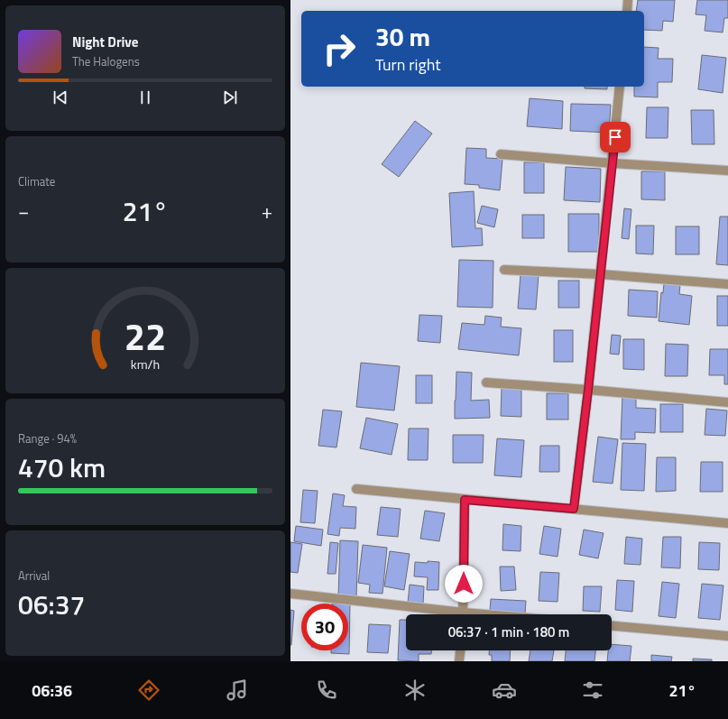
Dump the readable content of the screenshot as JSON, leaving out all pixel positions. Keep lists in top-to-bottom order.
{
  "page": {
    "turn": ["30 m", "Turn right"],
    "song": ["Night Drive", "The Halogens"],
    "tile": [
      "Climate",
      ["Range · 94%", "470 km"],
      ["Arrival", "06:37"]
    ],
    "heat": ["−", "21°", "+"],
    "limit": "30",
    "trip": "06:37 · 1 min · 180 m",
    "tabs": ["06:36", "21°"],
    "gauge": ["22", "km/h"]
  }
}
